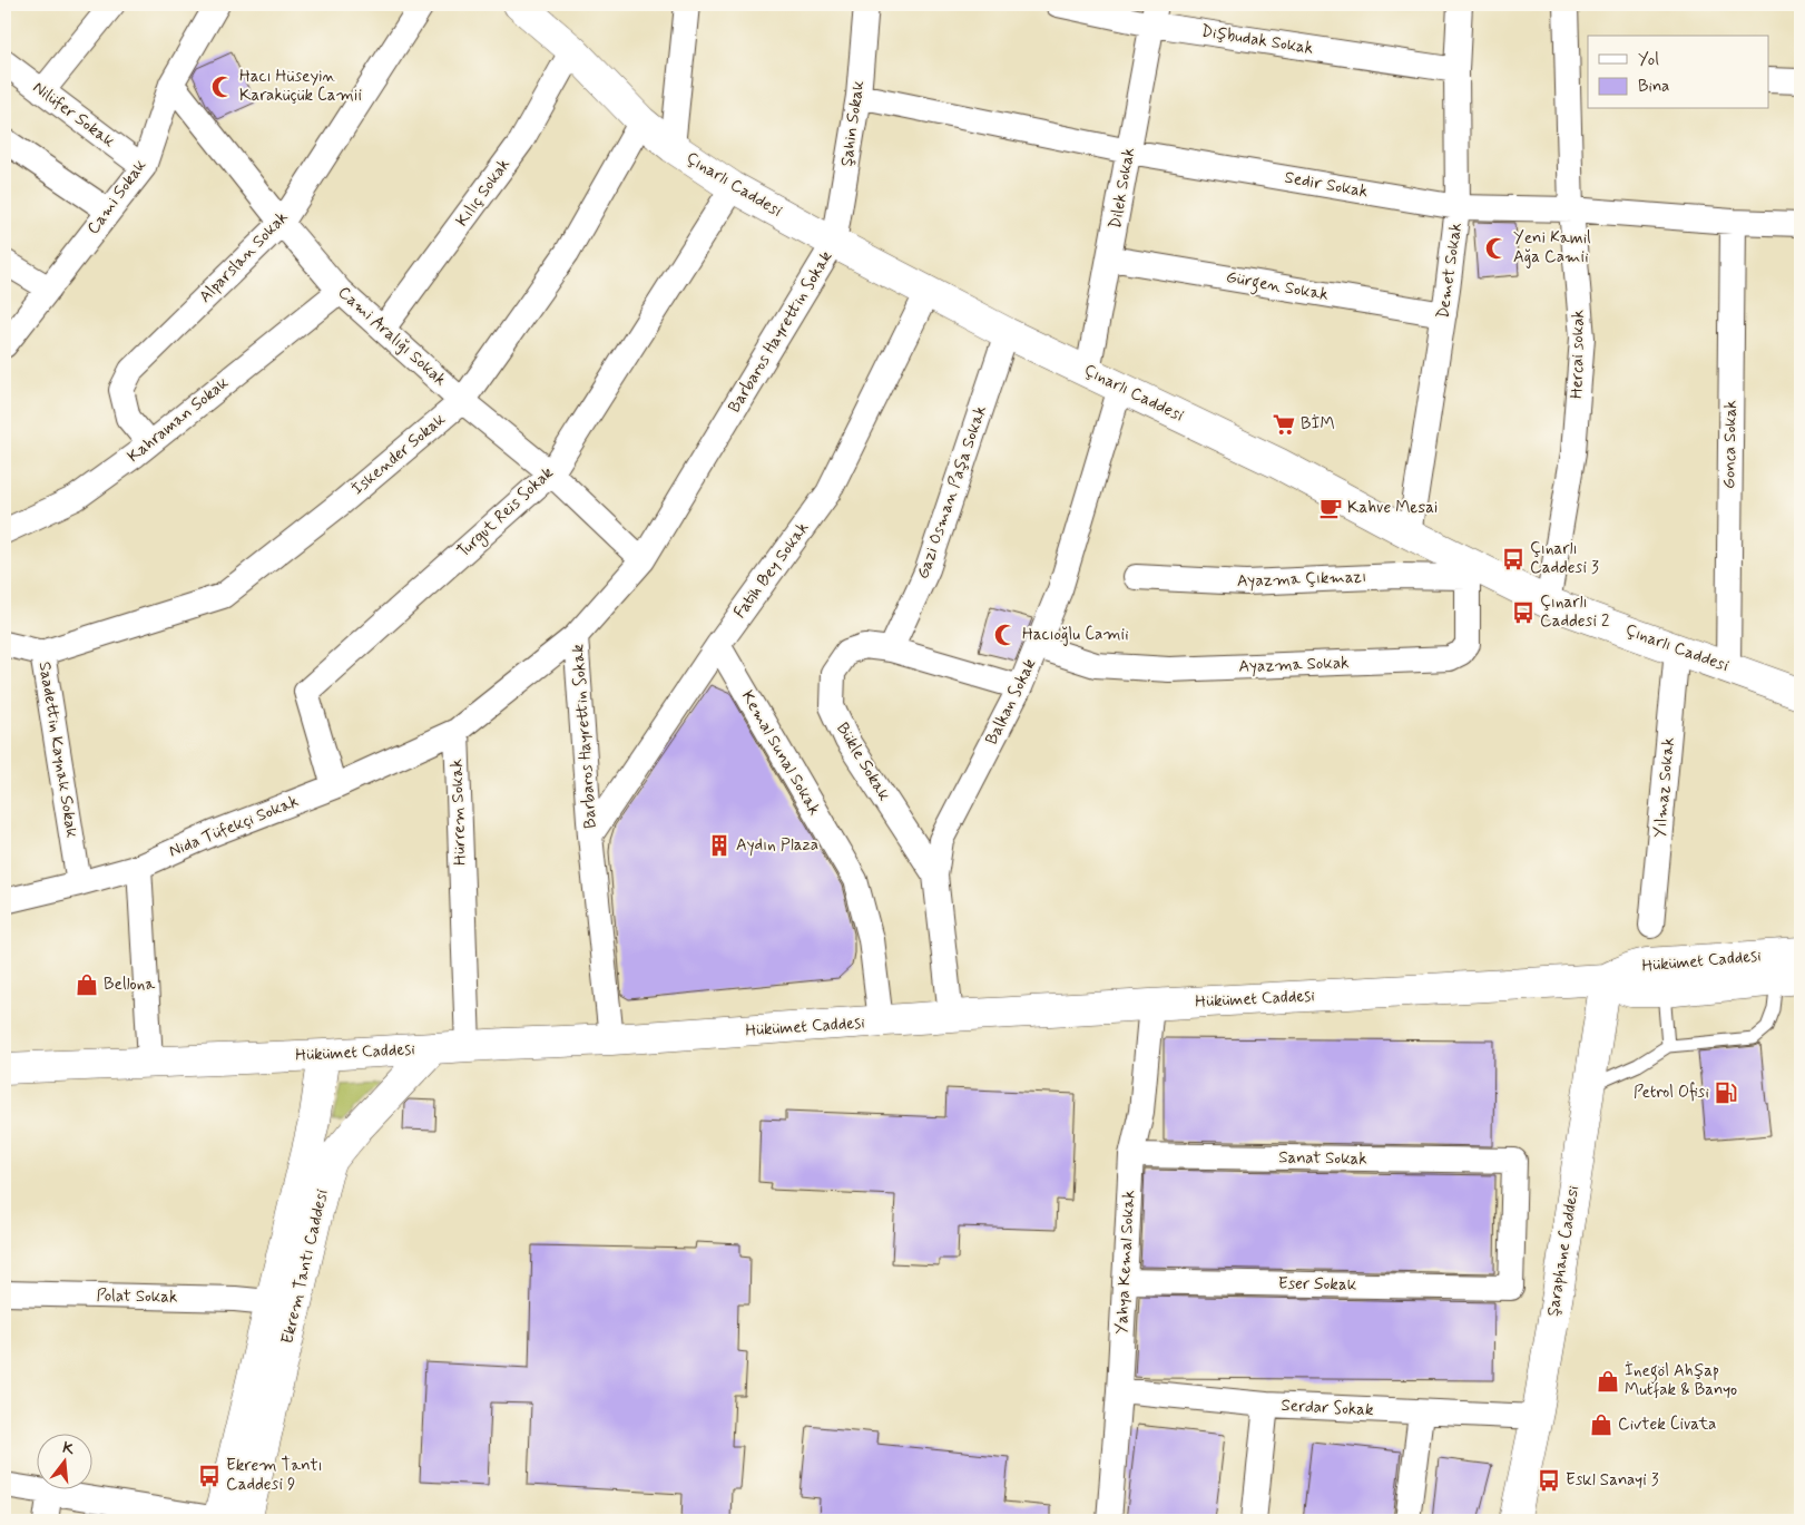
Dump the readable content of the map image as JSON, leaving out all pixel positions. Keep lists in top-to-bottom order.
{
  "streets": {
    "street": [
      "Dişbudak Sokak",
      "Nilüfer Sokak",
      "Şahin Sokak",
      "Çınarlı Caddesi",
      "Sedir Sokak",
      "Dilek Sokak",
      "Kılıç Sokak",
      "Cami Sokak",
      "Alparslan Sokak",
      "Demet Sokak",
      "Gürgen Sokak",
      "Barbaros Hayrettin Sokak",
      "Cami Aralığı Sokak",
      "Hercai sokak",
      "Kahraman Sokak",
      "Gonca Sokak",
      "İskender Sokak",
      "Gazi Osman Paşa Sokak",
      "Turgut Reis Sokak",
      "Fatih Bey Sokak",
      "Ayazma Çıkmazı",
      "Ayazma Sokak",
      "Balkan Sokak",
      "Saadettin Kaynak Sokak",
      "Kemal Sunal Sokak",
      "Bükle Sokak",
      "Yılmaz Sokak",
      "Hürrem Sokak",
      "Nida Tüfekçi Sokak",
      "Hükümet Caddesi",
      "Sanat Sokak",
      "Şaraphane Caddesi",
      "Yahya Kemal Sokak",
      "Ekrem Tantı Caddesi",
      "Eser Sokak",
      "Polat Sokak",
      "Serdar Sokak"
    ]
  },
  "crossings": [
    ["Dişbudak Sokak", "Dilek Sokak"],
    ["Dişbudak Sokak", "Demet Sokak"],
    ["Nilüfer Sokak", "Cami Sokak"],
    ["Şahin Sokak", "Çınarlı Caddesi"],
    ["Şahin Sokak", "Sedir Sokak"],
    ["Şahin Sokak", "Barbaros Hayrettin Sokak"],
    ["Çınarlı Caddesi", "Dilek Sokak"],
    ["Çınarlı Caddesi", "Kılıç Sokak"],
    ["Çınarlı Caddesi", "Demet Sokak"],
    ["Çınarlı Caddesi", "Barbaros Hayrettin Sokak"],
    ["Çınarlı Caddesi", "Hercai sokak"],
    ["Çınarlı Caddesi", "Gonca Sokak"],
    ["Çınarlı Caddesi", "İskender Sokak"],
    ["Çınarlı Caddesi", "Gazi Osman Paşa Sokak"],
    ["Çınarlı Caddesi", "Turgut Reis Sokak"],
    ["Çınarlı Caddesi", "Fatih Bey Sokak"],
    ["Çınarlı Caddesi", "Ayazma Çıkmazı"],
    ["Çınarlı Caddesi", "Ayazma Sokak"],
    ["Çınarlı Caddesi", "Balkan Sokak"],
    ["Çınarlı Caddesi", "Yılmaz Sokak"],
    ["Sedir Sokak", "Dilek Sokak"],
    ["Sedir Sokak", "Demet Sokak"],
    ["Sedir Sokak", "Hercai sokak"],
    ["Sedir Sokak", "Gonca Sokak"],
    ["Dilek Sokak", "Gürgen Sokak"],
    ["Kılıç Sokak", "Cami Aralığı Sokak"],
    ["Cami Sokak", "Cami Aralığı Sokak"],
    ["Alparslan Sokak", "Cami Aralığı Sokak"],
    ["Alparslan Sokak", "Kahraman Sokak"],
    ["Demet Sokak", "Gürgen Sokak"],
    ["Barbaros Hayrettin Sokak", "Cami Aralığı Sokak"],
    ["Barbaros Hayrettin Sokak", "Fatih Bey Sokak"],
    ["Barbaros Hayrettin Sokak", "Hükümet Caddesi"],
    ["Cami Aralığı Sokak", "Kahraman Sokak"],
    ["Cami Aralığı Sokak", "İskender Sokak"],
    ["Cami Aralığı Sokak", "Turgut Reis Sokak"],
    ["İskender Sokak", "Saadettin Kaynak Sokak"],
    ["Gazi Osman Paşa Sokak", "Bükle Sokak"],
    ["Turgut Reis Sokak", "Nida Tüfekçi Sokak"],
    ["Fatih Bey Sokak", "Kemal Sunal Sokak"],
    ["Ayazma Çıkmazı", "Ayazma Sokak"],
    ["Ayazma Sokak", "Balkan Sokak"],
    ["Balkan Sokak", "Bükle Sokak"],
    ["Balkan Sokak", "Hükümet Caddesi"],
    ["Saadettin Kaynak Sokak", "Nida Tüfekçi Sokak"],
    ["Kemal Sunal Sokak", "Hükümet Caddesi"],
    ["Hürrem Sokak", "Nida Tüfekçi Sokak"],
    ["Hürrem Sokak", "Hükümet Caddesi"],
    ["Hükümet Caddesi", "Şaraphane Caddesi"],
    ["Hükümet Caddesi", "Yahya Kemal Sokak"],
    ["Hükümet Caddesi", "Ekrem Tantı Caddesi"],
    ["Sanat Sokak", "Yahya Kemal Sokak"],
    ["Sanat Sokak", "Eser Sokak"],
    ["Şaraphane Caddesi", "Serdar Sokak"],
    ["Yahya Kemal Sokak", "Eser Sokak"],
    ["Yahya Kemal Sokak", "Serdar Sokak"],
    ["Ekrem Tantı Caddesi", "Polat Sokak"]
  ],
  "places": {
    "mosque": ["Hacı Hüseyin Karaküçük Camii", "Yeni Kamil Ağa Camii", "Hacıoğlu Camii"],
    "supermarket": ["BİM"],
    "cafe": ["Kahve Mesai"],
    "bus stop": [
      "Çınarlı Caddesi 3",
      "Çınarlı Caddesi 2",
      "Ekrem Tantı Caddesi 9",
      "Eskl Sanayi 3"
    ],
    "building": ["Aydın Plaza"],
    "shop": ["Bellona", "İnegöl Ahşap Mutfak & Banyo", "Civtek Civata"],
    "fuel station": ["Petrol Ofisi"]
  },
  "legend": ["Yol", "Bina"],
  "north": "top"
}
